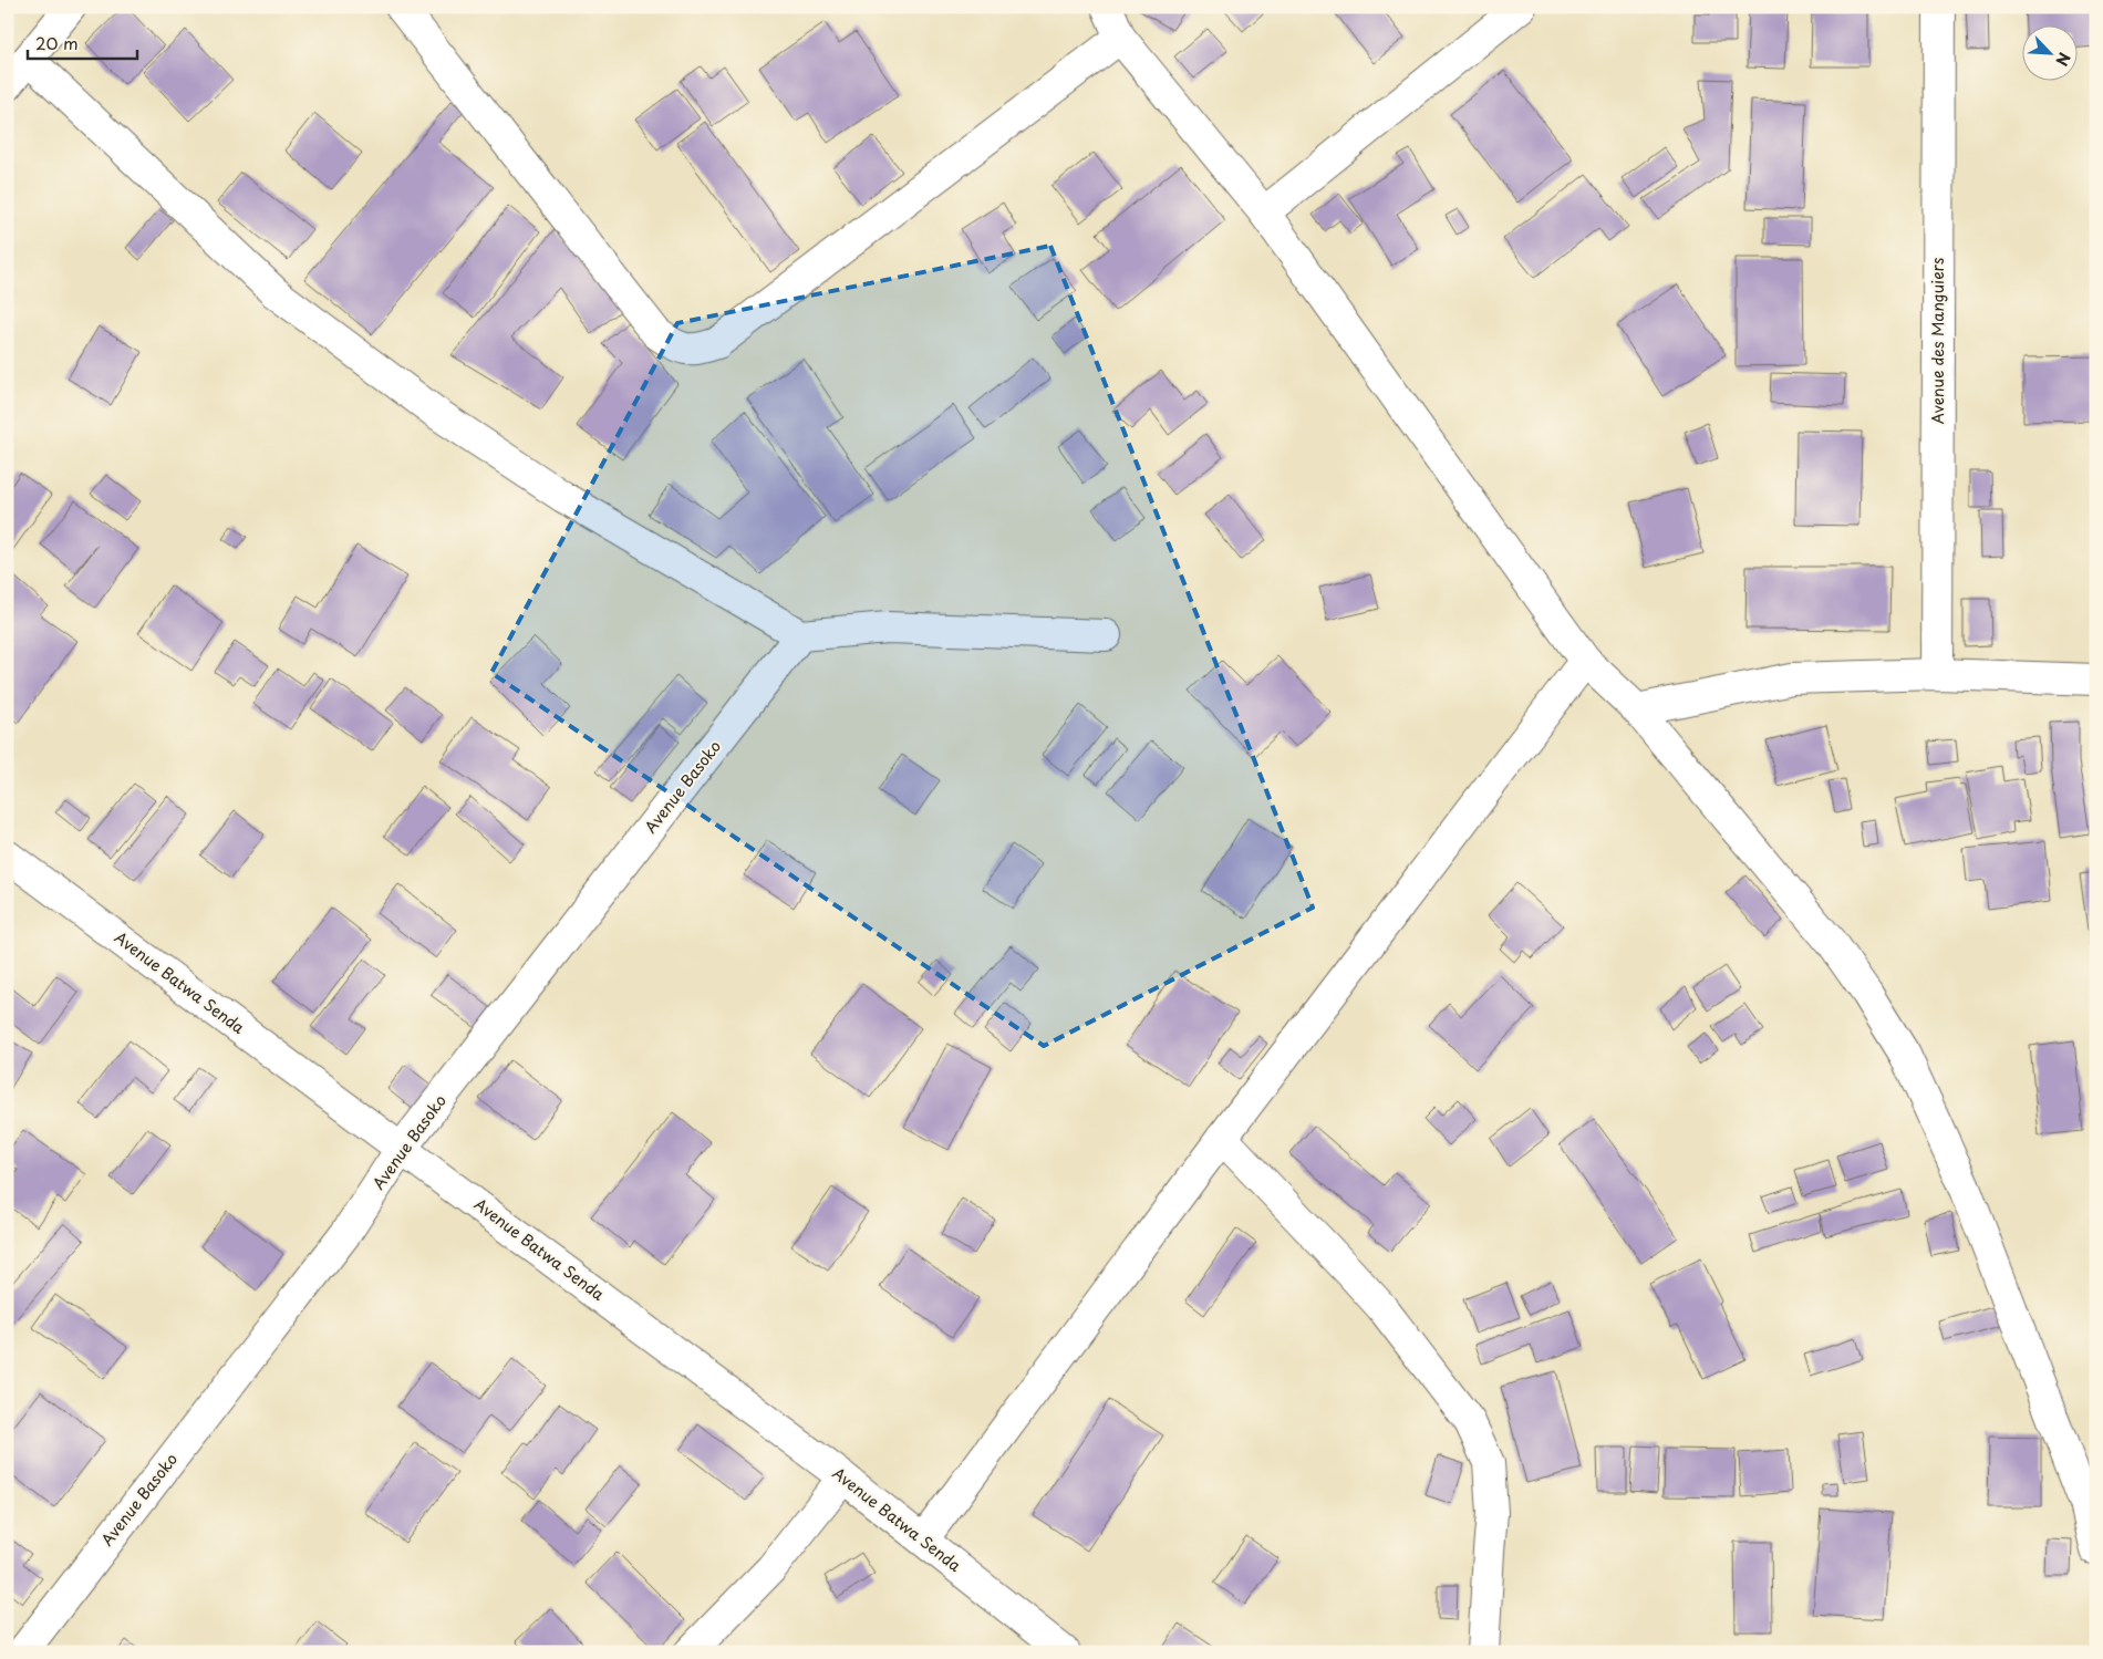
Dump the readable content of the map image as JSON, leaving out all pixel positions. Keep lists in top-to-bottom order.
{
  "streets": {
    "street": ["Avenue des Manguiers", "Avenue Basoko", "Avenue Batwa Senda"]
  },
  "crossings": [
    ["Avenue Basoko", "Avenue Batwa Senda"]
  ],
  "scale_bar": "20 m",
  "north": "bottom right"
}
